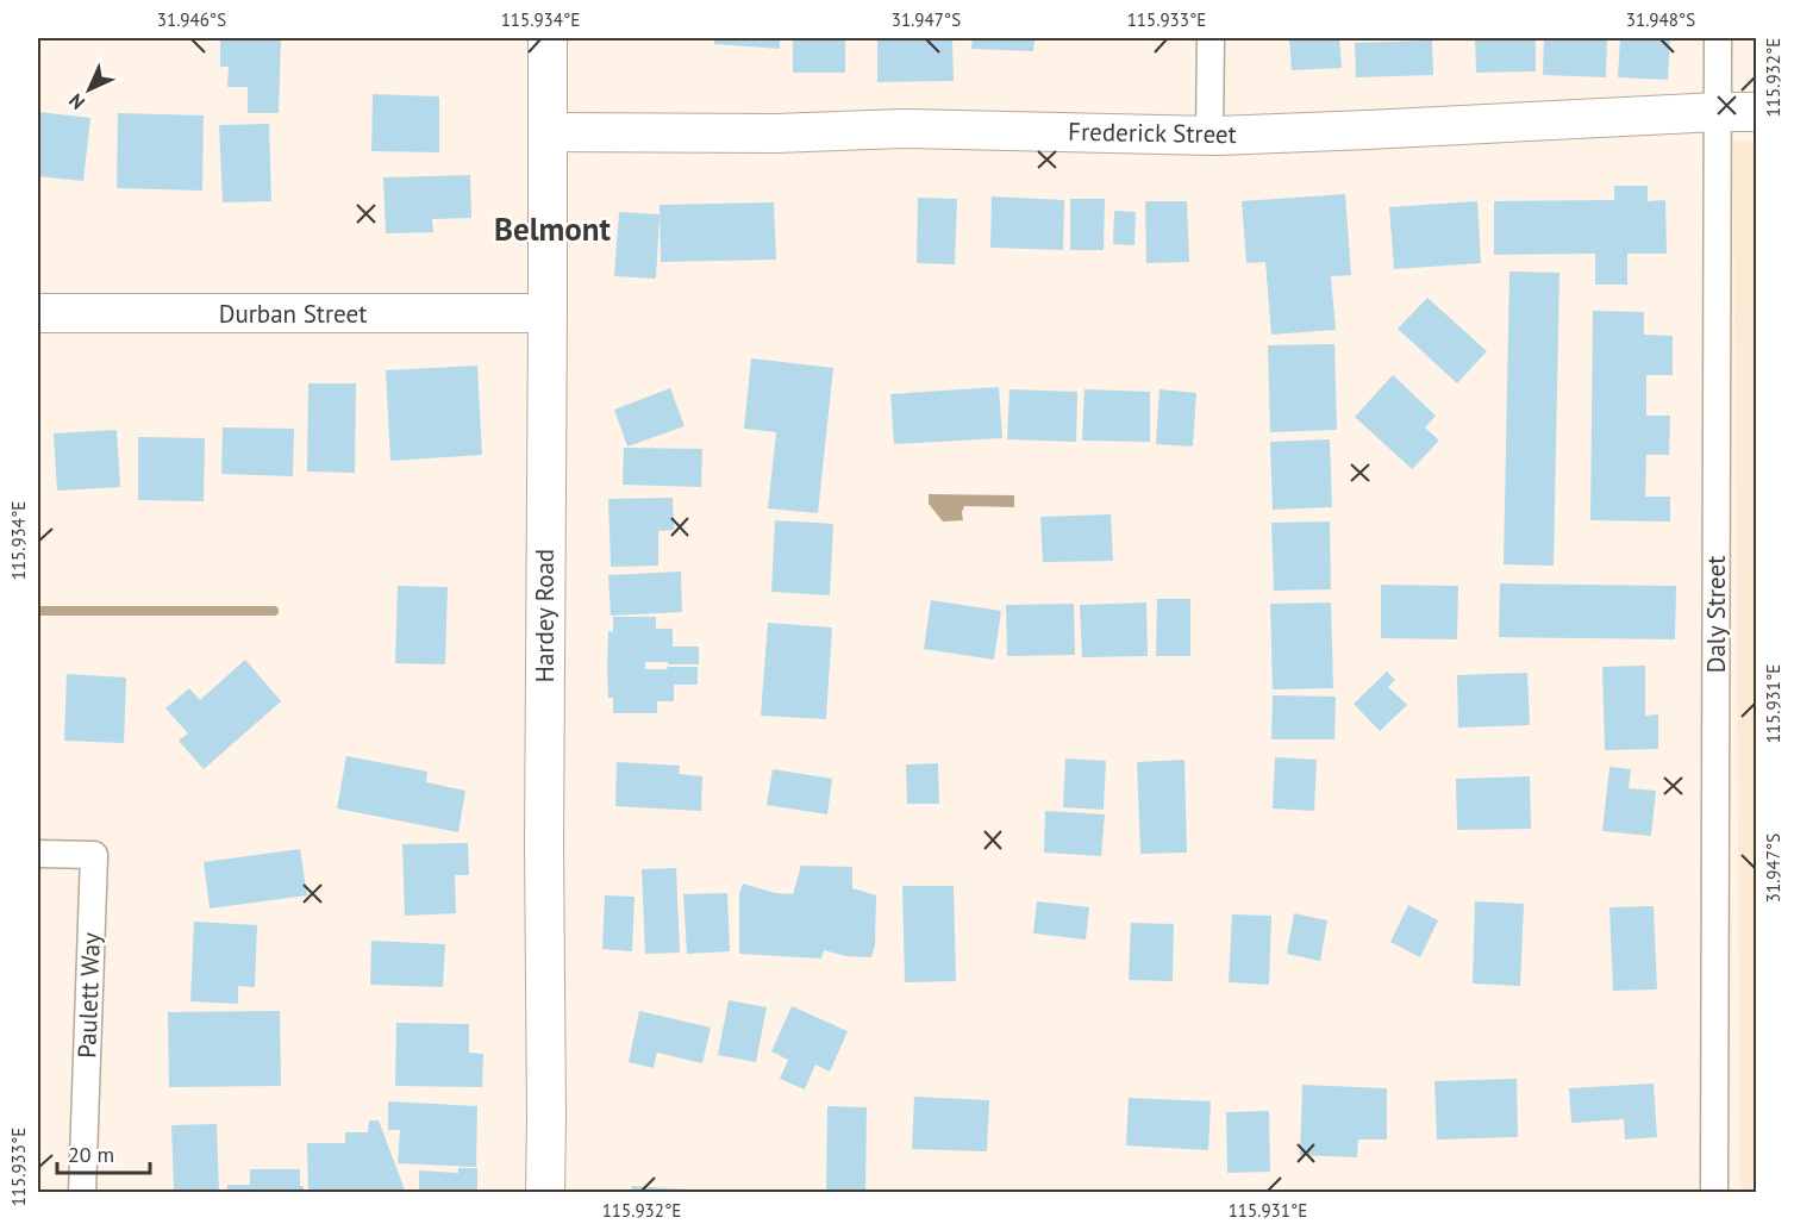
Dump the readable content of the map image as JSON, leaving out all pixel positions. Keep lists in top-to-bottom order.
{
  "streets": {
    "street": [
      "Frederick Street",
      "Durban Street",
      "Daly Street",
      "Hardey Road",
      "Paulett Way"
    ]
  },
  "crossings": [
    ["Frederick Street", "Daly Street"],
    ["Frederick Street", "Hardey Road"],
    ["Durban Street", "Hardey Road"]
  ],
  "districts": ["Belmont"],
  "scale_bar": "20 m",
  "north": "bottom left",
  "coordinates": [
    "31.946°S",
    "115.934°E",
    "31.947°S",
    "115.933°E",
    "31.948°S",
    "115.932°E",
    "115.931°E"
  ]
}
